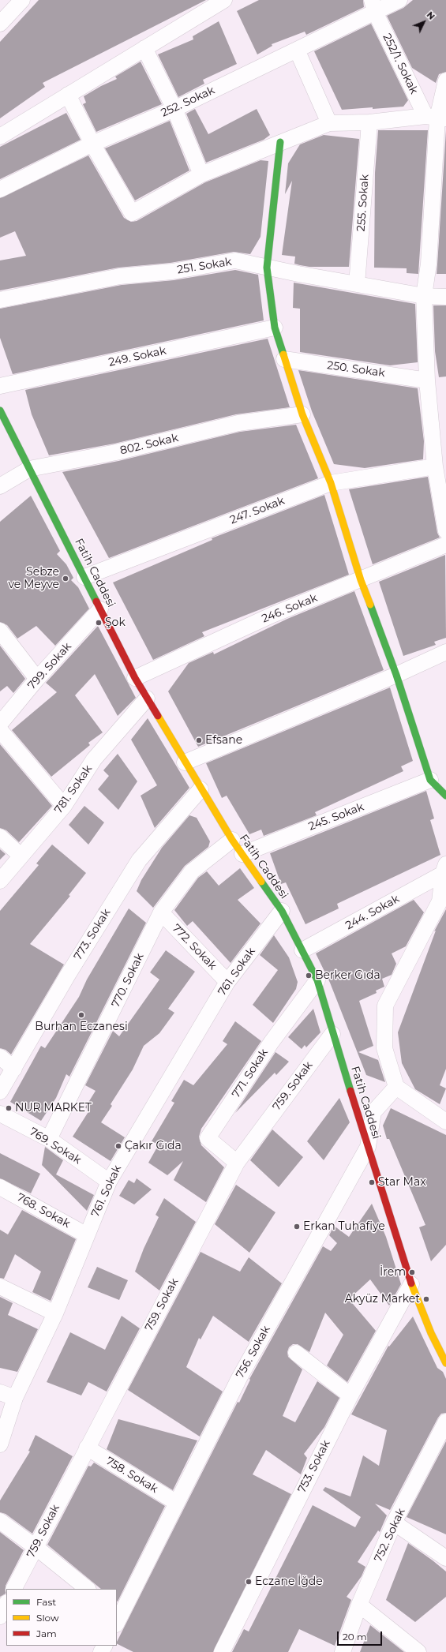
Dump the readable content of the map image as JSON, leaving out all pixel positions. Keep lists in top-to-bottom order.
{
  "streets": {
    "main road": ["Fatih Caddesi"],
    "street": [
      "252/1. Sokak",
      "252. Sokak",
      "255. Sokak",
      "251. Sokak",
      "249. Sokak",
      "250. Sokak",
      "802. Sokak",
      "247. Sokak",
      "246. Sokak",
      "799. Sokak",
      "781. Sokak",
      "245. Sokak",
      "244. Sokak",
      "773. Sokak",
      "772. Sokak",
      "761. Sokak",
      "770. Sokak",
      "771. Sokak",
      "759. Sokak",
      "769. Sokak",
      "768. Sokak",
      "756. Sokak",
      "753. Sokak",
      "758. Sokak",
      "752. Sokak"
    ]
  },
  "crossings": [
    ["252/1. Sokak", "252. Sokak"],
    ["255. Sokak", "251. Sokak"],
    ["802. Sokak", "Fatih Caddesi"],
    ["247. Sokak", "Fatih Caddesi"],
    ["Fatih Caddesi", "246. Sokak"],
    ["Fatih Caddesi", "799. Sokak"],
    ["Fatih Caddesi", "781. Sokak"],
    ["Fatih Caddesi", "245. Sokak"],
    ["Fatih Caddesi", "244. Sokak"],
    ["Fatih Caddesi", "773. Sokak"],
    ["Fatih Caddesi", "761. Sokak"],
    ["Fatih Caddesi", "770. Sokak"],
    ["Fatih Caddesi", "771. Sokak"],
    ["Fatih Caddesi", "759. Sokak"],
    ["Fatih Caddesi", "756. Sokak"],
    ["Fatih Caddesi", "753. Sokak"],
    ["772. Sokak", "761. Sokak"],
    ["772. Sokak", "770. Sokak"],
    ["761. Sokak", "769. Sokak"],
    ["761. Sokak", "768. Sokak"],
    ["770. Sokak", "769. Sokak"],
    ["771. Sokak", "759. Sokak"],
    ["759. Sokak", "758. Sokak"],
    ["756. Sokak", "758. Sokak"]
  ],
  "places": [
    "Sebze ve Meyve",
    "Şok",
    "Efsane",
    "Berker Gıda",
    "Burhan Eczanesi",
    "NUR MARKET",
    "Çakır Gıda",
    "Star Max",
    "Erkan Tuhafiye",
    "İrem",
    "Akyüz Market",
    "Eczane İğde"
  ],
  "legend": ["Fast", "Slow", "Jam"],
  "scale_bar": "20 m",
  "north": "top right"
}
